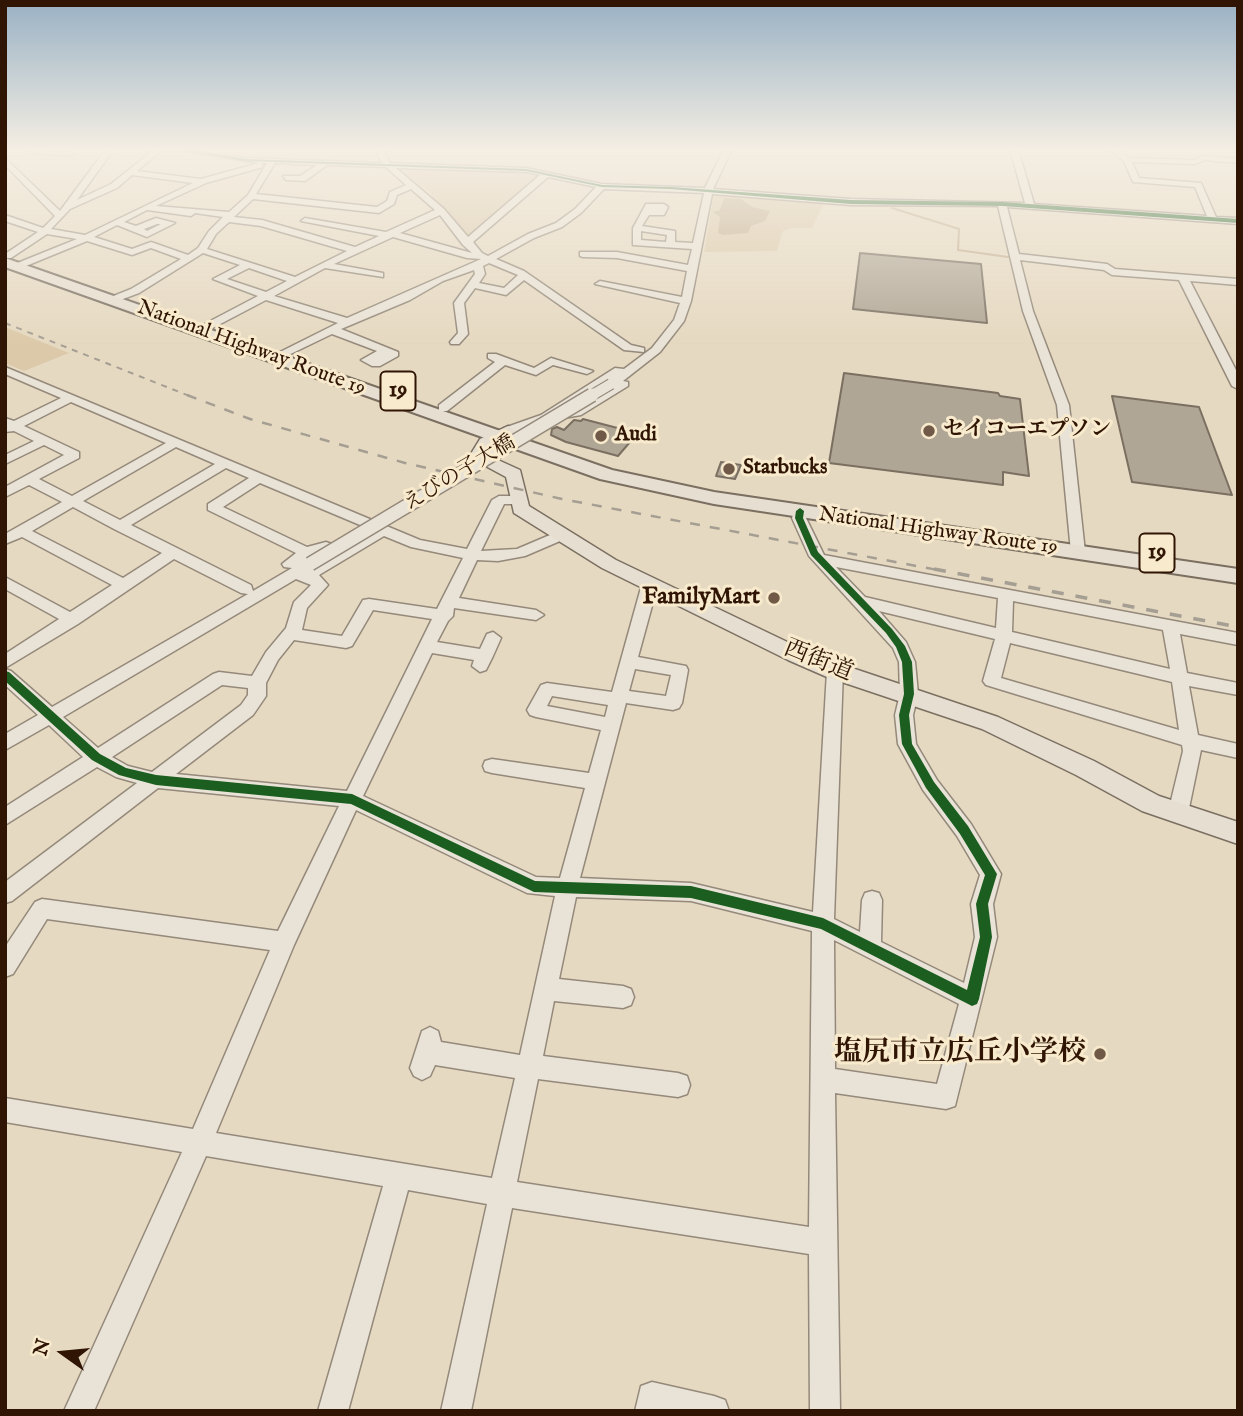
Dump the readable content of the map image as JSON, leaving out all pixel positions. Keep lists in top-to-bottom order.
{
  "streets": {
    "highway": ["National Highway Route 19", "19"],
    "main road": ["西街道"],
    "street": ["えびの子大橋"]
  },
  "crossings": [
    ["National Highway Route 19", "西街道"]
  ],
  "places": [
    "セイコーエプソン",
    "Audi",
    "Starbucks",
    "FamilyMart",
    "塩尻市立広丘小学校"
  ],
  "north": "left"
}
